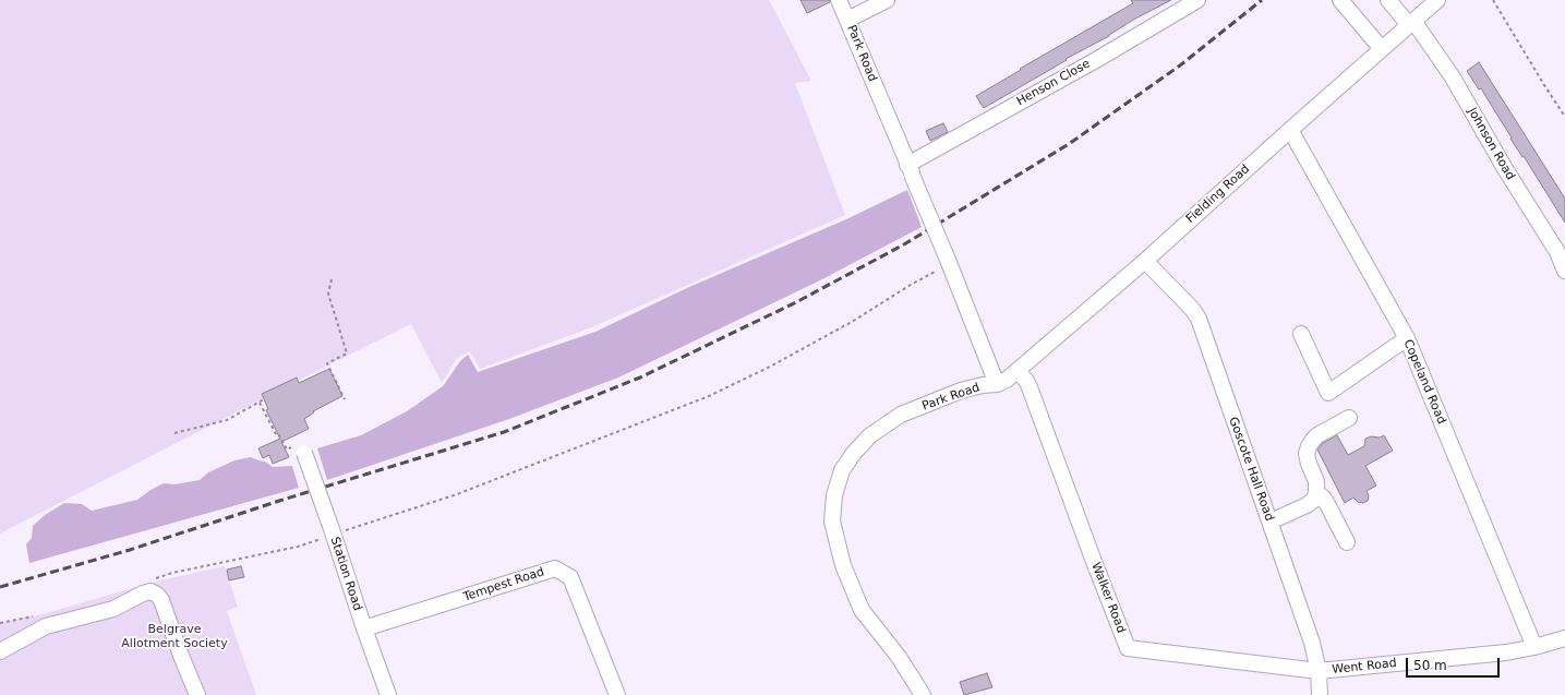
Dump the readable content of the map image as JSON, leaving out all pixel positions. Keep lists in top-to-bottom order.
{
  "streets": {
    "street": [
      "Park Road",
      "Henson Close",
      "Johnson Road",
      "Fielding Road",
      "Copeland Road",
      "Goscote Hall Road",
      "Station Road",
      "Tempest Road",
      "Walker Road",
      "Went Road"
    ]
  },
  "crossings": [
    ["Park Road", "Henson Close"],
    ["Park Road", "Fielding Road"],
    ["Johnson Road", "Fielding Road"],
    ["Fielding Road", "Copeland Road"],
    ["Fielding Road", "Goscote Hall Road"],
    ["Fielding Road", "Walker Road"],
    ["Copeland Road", "Went Road"],
    ["Goscote Hall Road", "Walker Road"],
    ["Goscote Hall Road", "Went Road"],
    ["Station Road", "Tempest Road"],
    ["Walker Road", "Went Road"]
  ],
  "parks": ["Belgrave Allotment Society"],
  "scale_bar": "50 m"
}
